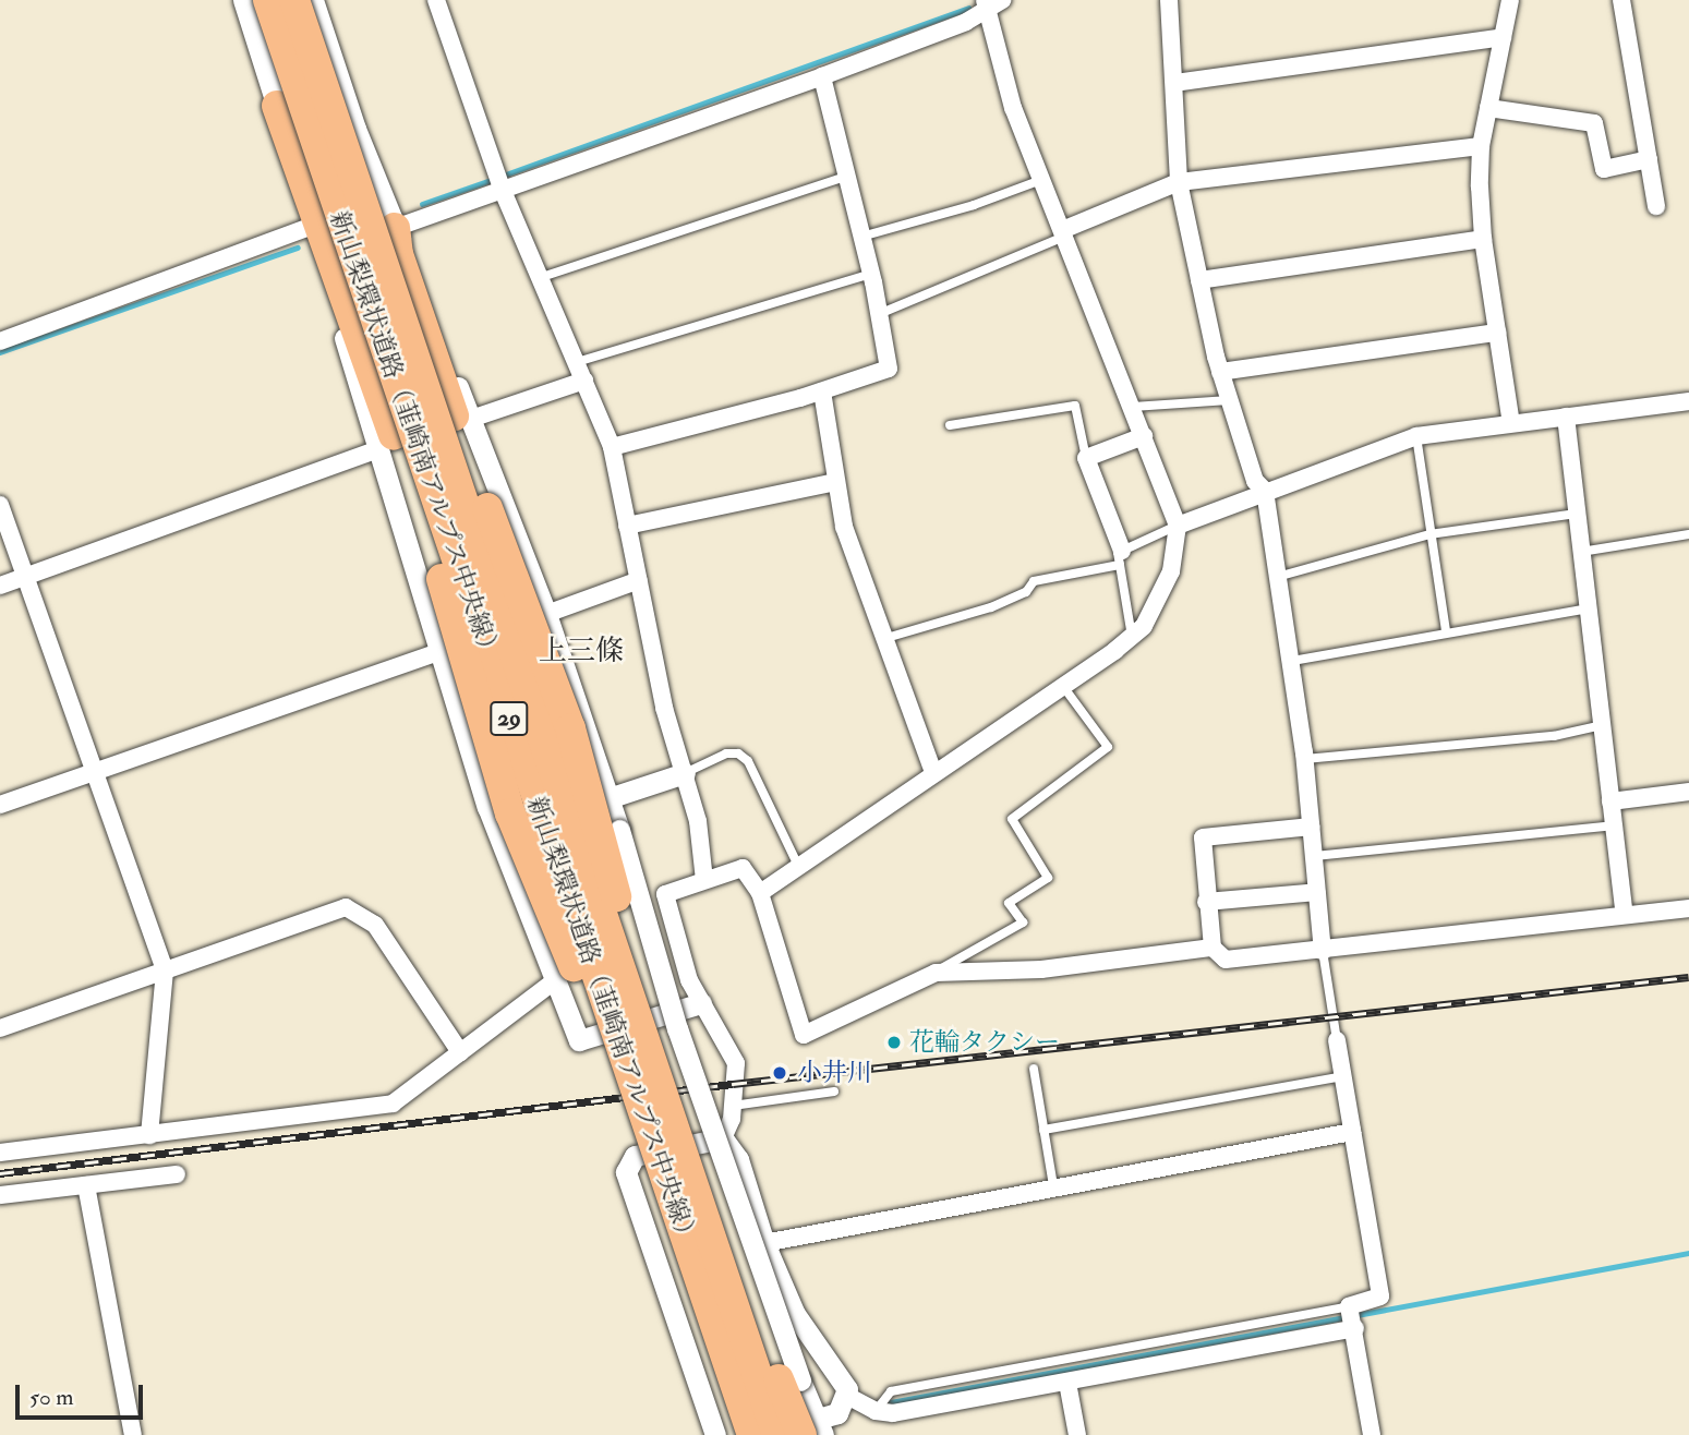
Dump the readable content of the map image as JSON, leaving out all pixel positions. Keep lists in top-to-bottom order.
{
  "streets": {
    "highway": ["新山梨環状道路（韮崎南アルプス中央線）", "29"]
  },
  "districts": ["上三條"],
  "places": ["花輪タクシー", "小井川"],
  "scale_bar": "50 m"
}
